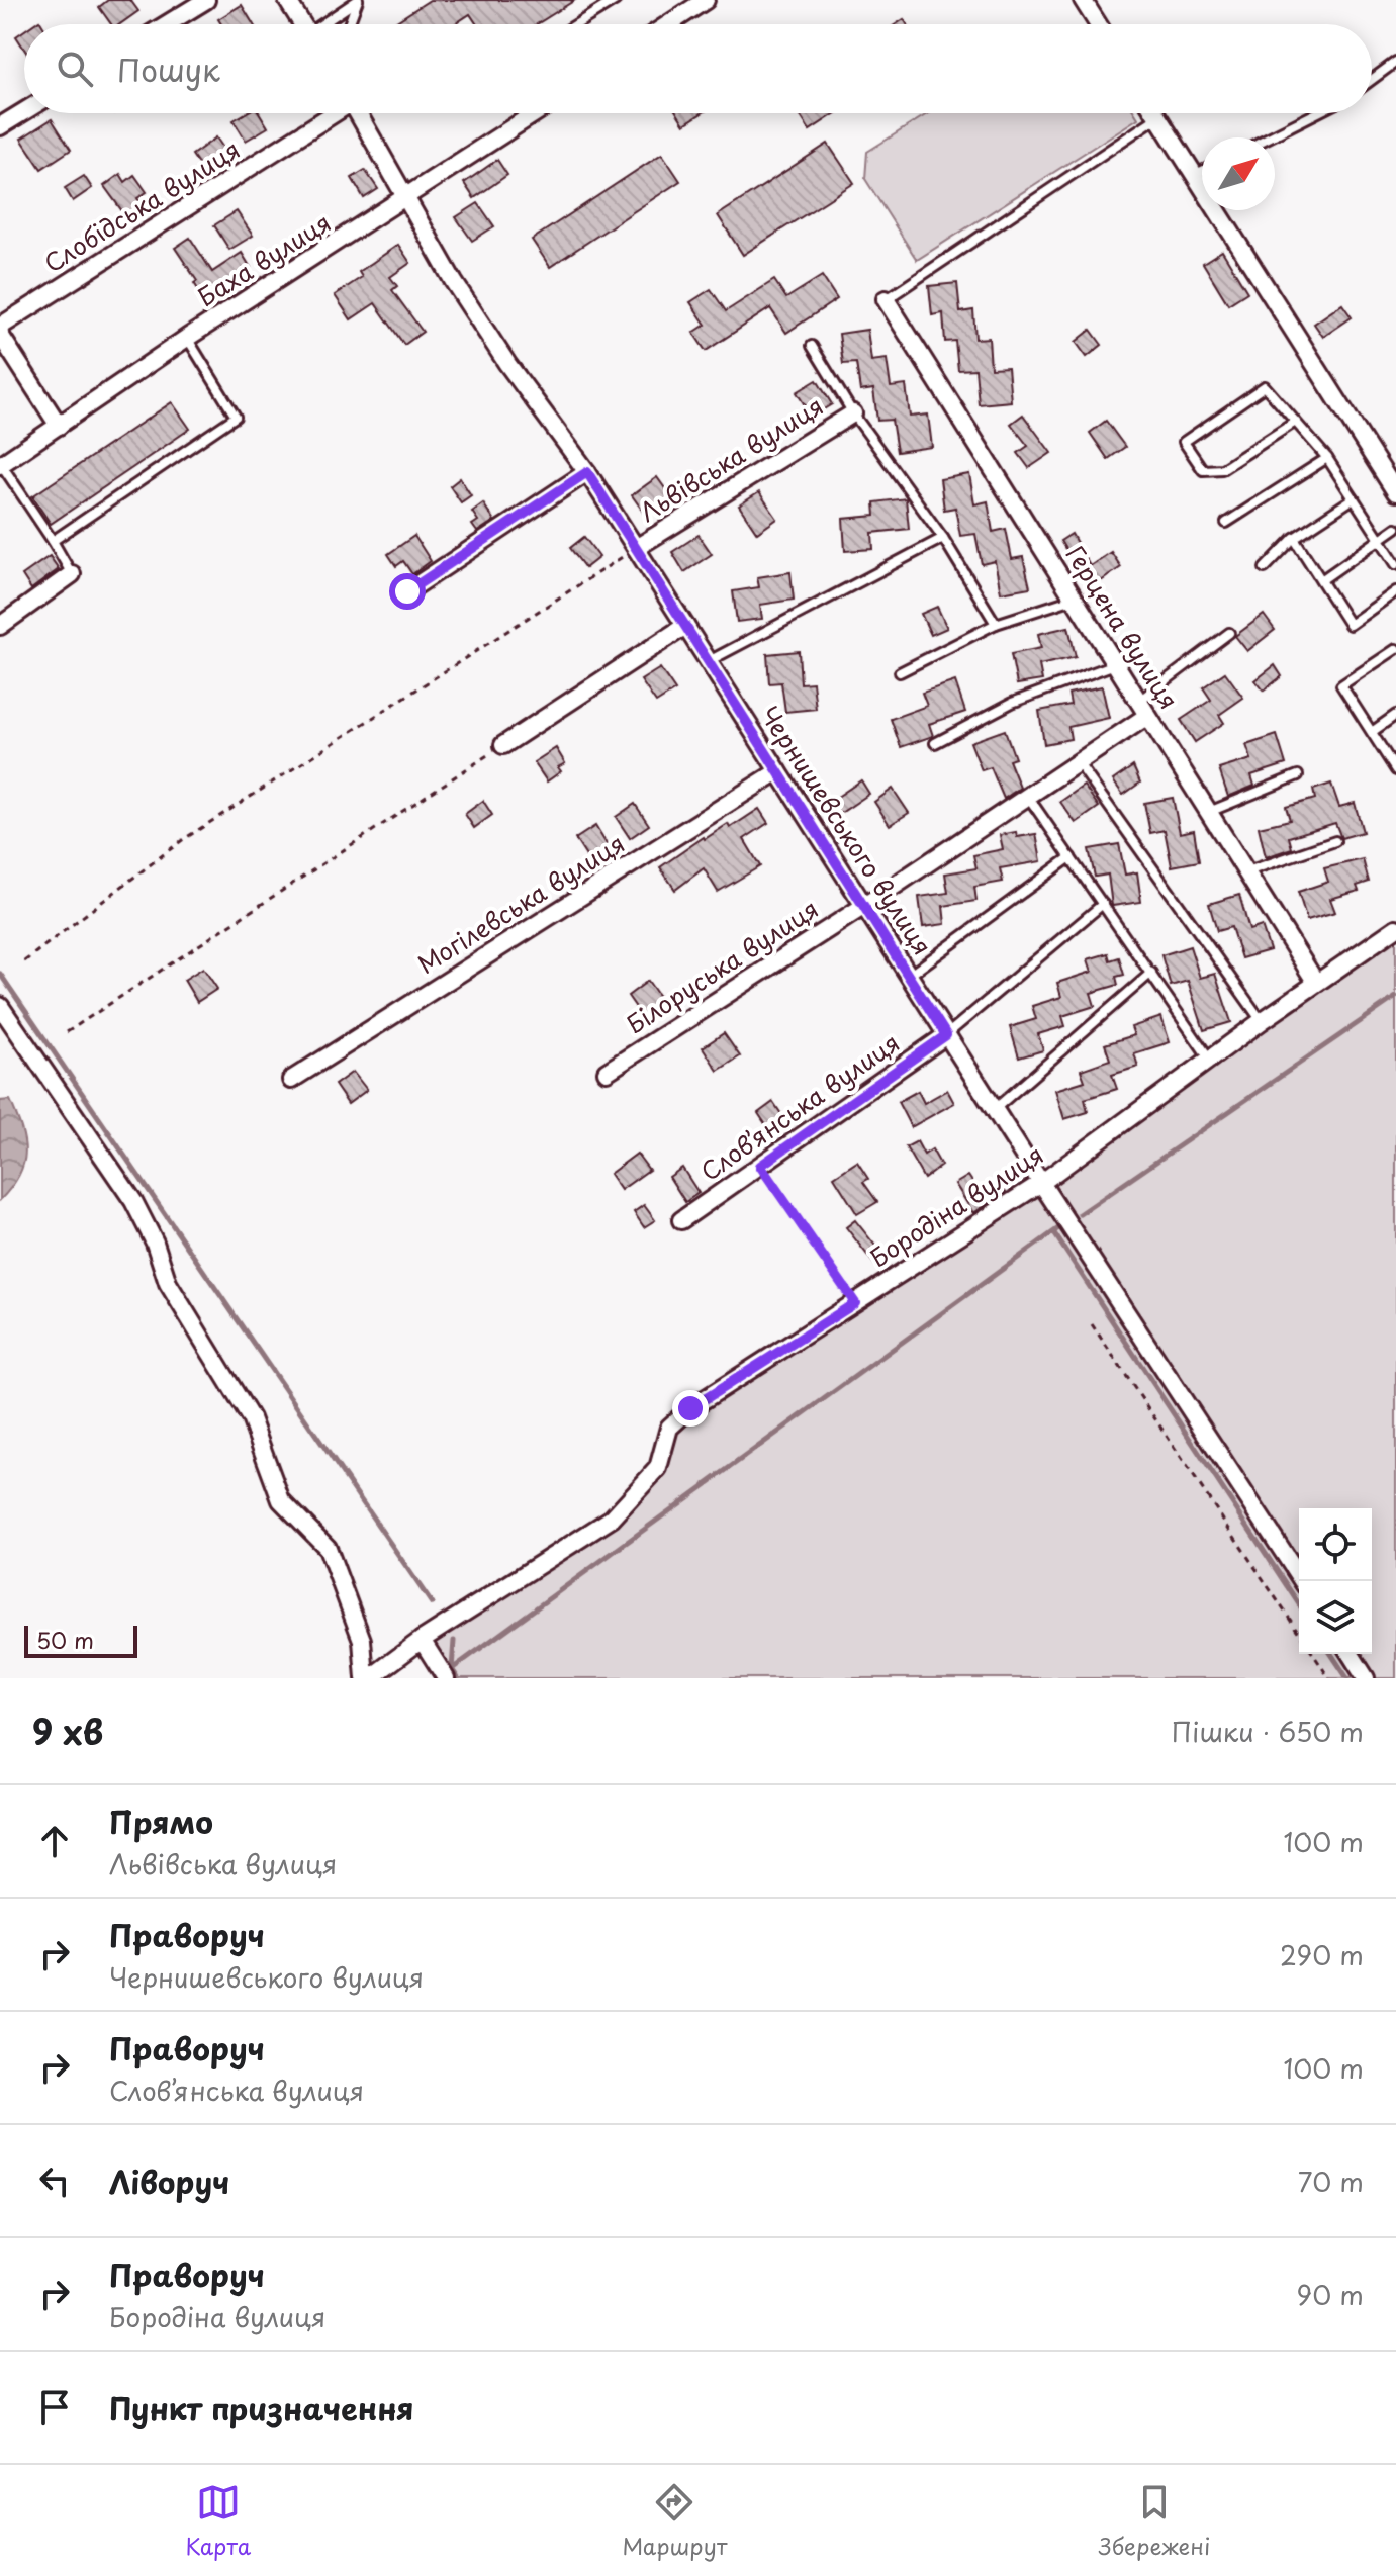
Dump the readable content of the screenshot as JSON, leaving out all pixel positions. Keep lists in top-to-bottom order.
{
  "streets": {
    "street": [
      "Слобідська вулиця",
      "Баха вулиця",
      "Львівська вулиця",
      "Герцена вулиця",
      "Чернишевського вулиця",
      "Могілевська вулиця",
      "Білоруська вулиця",
      "Слов’янська вулиця",
      "Бородіна вулиця"
    ]
  },
  "crossings": [
    ["Баха вулиця", "Чернишевського вулиця"],
    ["Львівська вулиця", "Чернишевського вулиця"],
    ["Герцена вулиця", "Білоруська вулиця"],
    ["Герцена вулиця", "Бородіна вулиця"],
    ["Чернишевського вулиця", "Могілевська вулиця"],
    ["Чернишевського вулиця", "Білоруська вулиця"],
    ["Чернишевського вулиця", "Слов’янська вулиця"],
    ["Чернишевського вулиця", "Бородіна вулиця"]
  ],
  "scale_bar": "50 m",
  "north": "top right",
  "page": {
    "search": "Пошук",
    "scale": "50 m",
    "heading": ["9 хв", "Пішки · 650 m"],
    "list": [
      ["Прямо", "Львівська вулиця", "100 m"],
      ["Праворуч", "Чернишевського вулиця", "290 m"],
      ["Праворуч", "Слов’янська вулиця", "100 m"],
      ["Ліворуч", "70 m"],
      ["Праворуч", "Бородіна вулиця", "90 m"],
      "Пункт призначення"
    ],
    "nav": ["Карта", "Маршрут", "Збережені"]
  }
}
